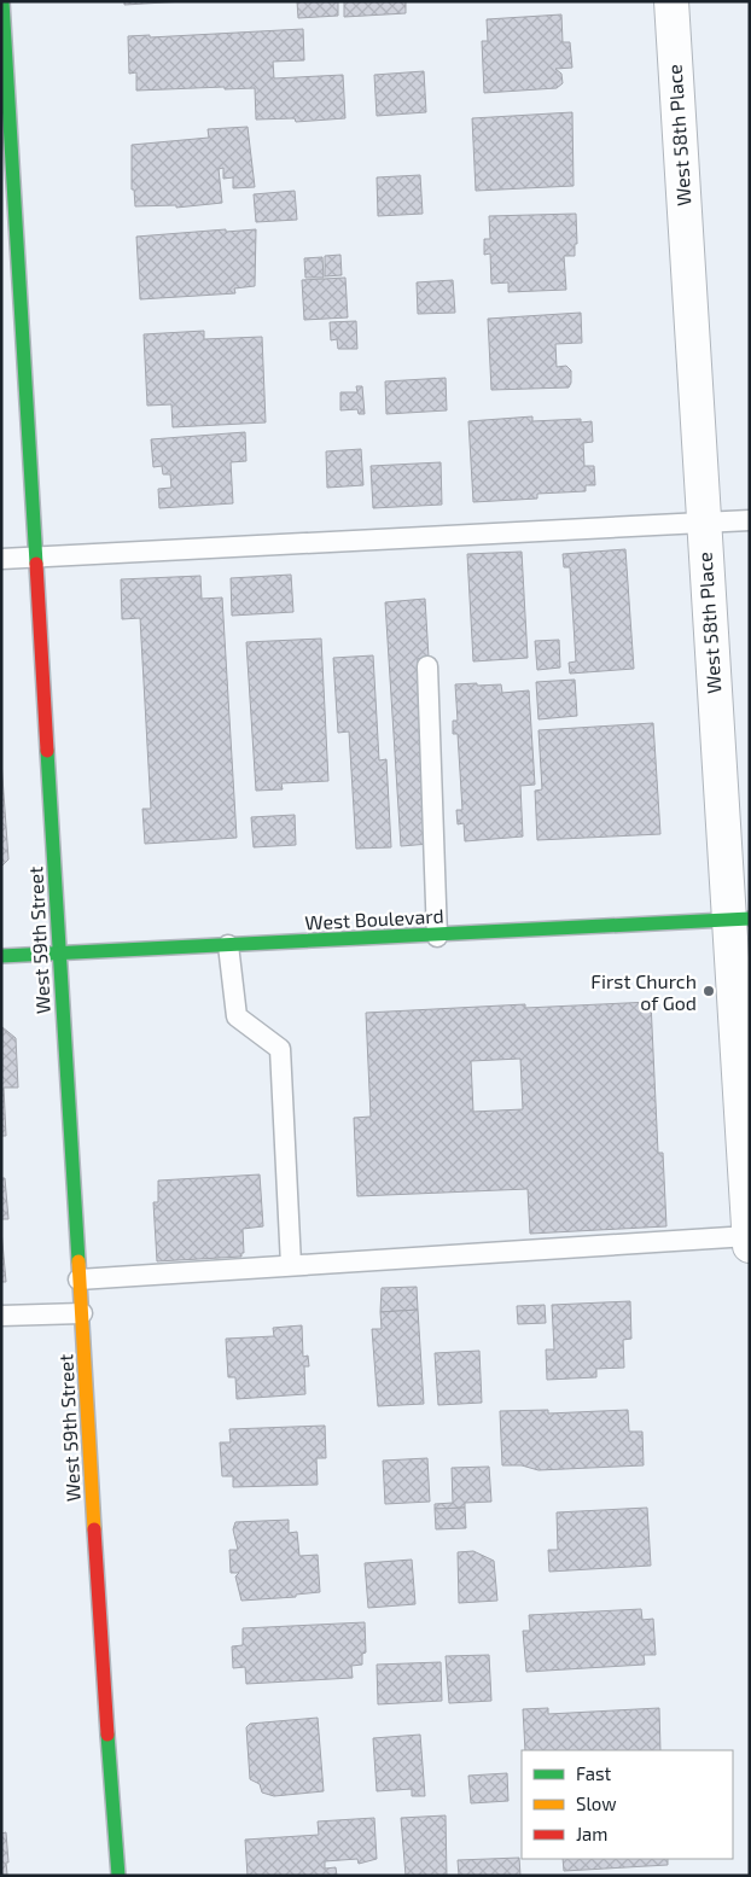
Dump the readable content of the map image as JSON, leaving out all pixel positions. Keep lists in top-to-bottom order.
{
  "streets": {
    "street": ["West 58th Place", "West Boulevard", "West 59th Street"]
  },
  "crossings": [
    ["West 58th Place", "West Boulevard"],
    ["West Boulevard", "West 59th Street"]
  ],
  "places": ["First Church of God"],
  "legend": ["Fast", "Slow", "Jam"]
}
